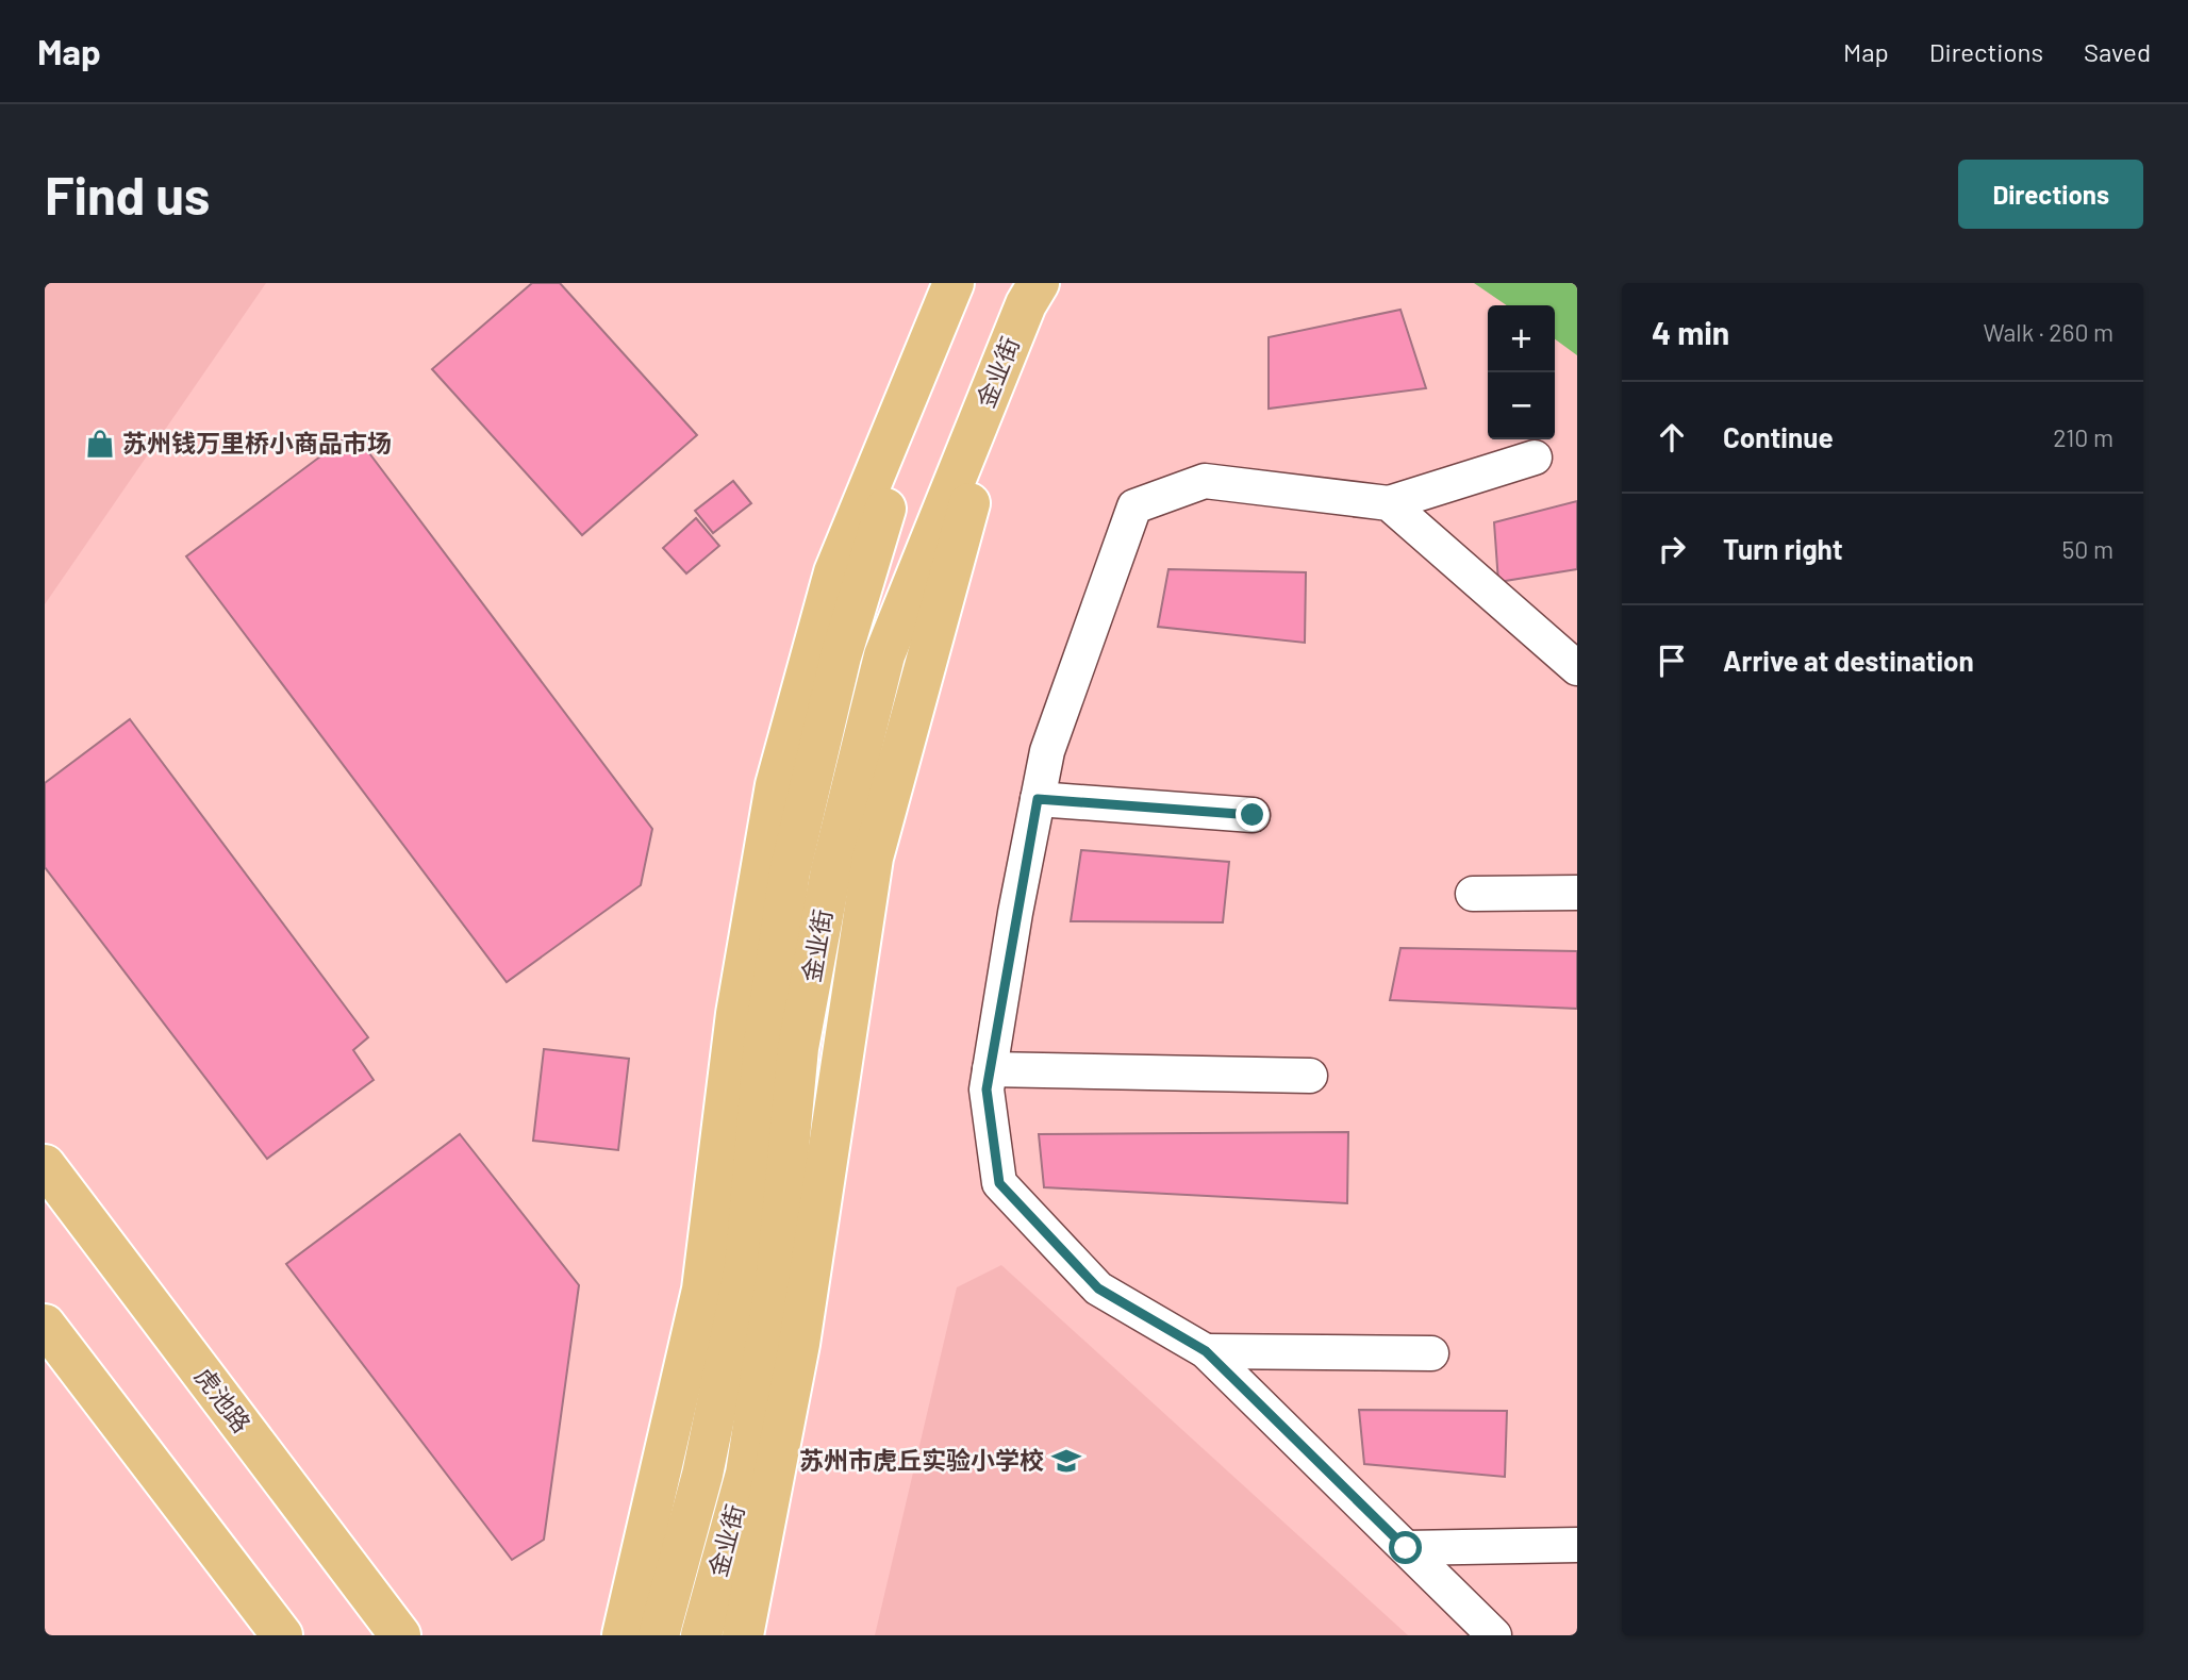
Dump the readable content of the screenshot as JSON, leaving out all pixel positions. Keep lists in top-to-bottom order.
{
  "streets": {
    "main road": ["金业街", "虎池路"]
  },
  "places": {
    "shop": ["苏州钱万里桥小商品市场"],
    "school or university": ["苏州市虎丘实验小学校"]
  },
  "page": {
    "header": "Map",
    "nav": ["Map", "Directions", "Saved"],
    "buttons": "Directions",
    "title": "Find us",
    "heading": ["4 min", "Walk · 260 m"],
    "map_buttons": ["+", "−"],
    "list": [
      ["Continue", "210 m"],
      ["Turn right", "50 m"],
      "Arrive at destination"
    ]
  }
}
